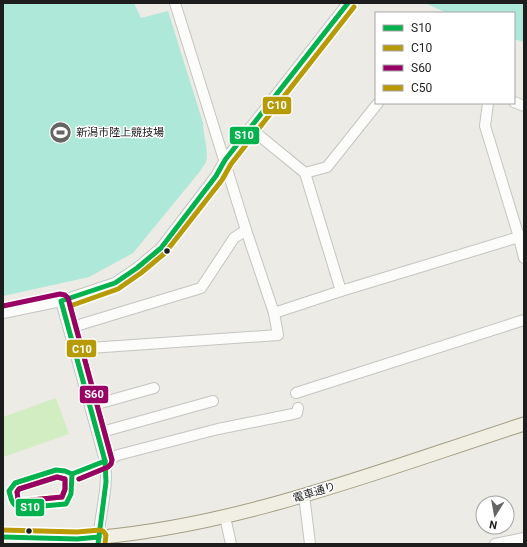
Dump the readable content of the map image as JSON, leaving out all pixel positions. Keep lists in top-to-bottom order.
{
  "streets": {
    "main road": ["電車通り"]
  },
  "places": {
    "sports": ["新潟市陸上競技場"]
  },
  "lines": [
    "transit line S10",
    "transit line C10",
    "transit line S60",
    "transit line C50"
  ],
  "legend": [
    "S10",
    "C10",
    "S60",
    "C50"
  ],
  "north": "bottom"
}
